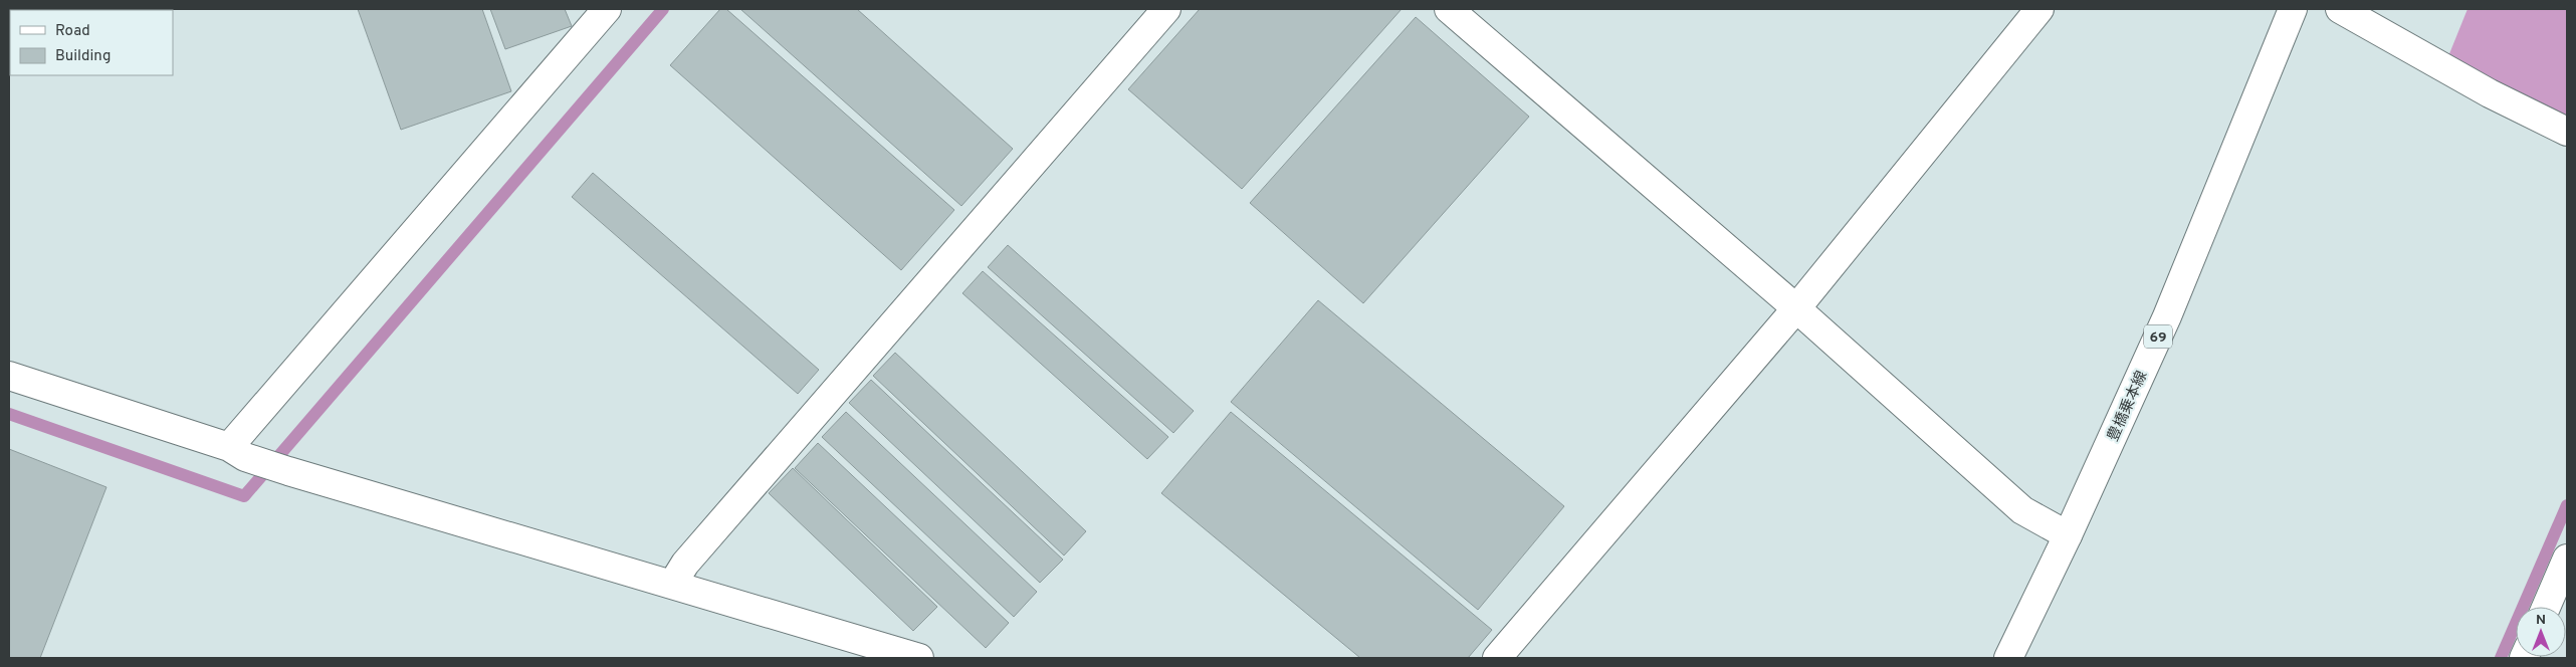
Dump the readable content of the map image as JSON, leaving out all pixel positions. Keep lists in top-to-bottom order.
{
  "streets": {
    "street": ["69", "豊橋乗本線"]
  },
  "legend": ["Road", "Building"],
  "north": "top"
}
